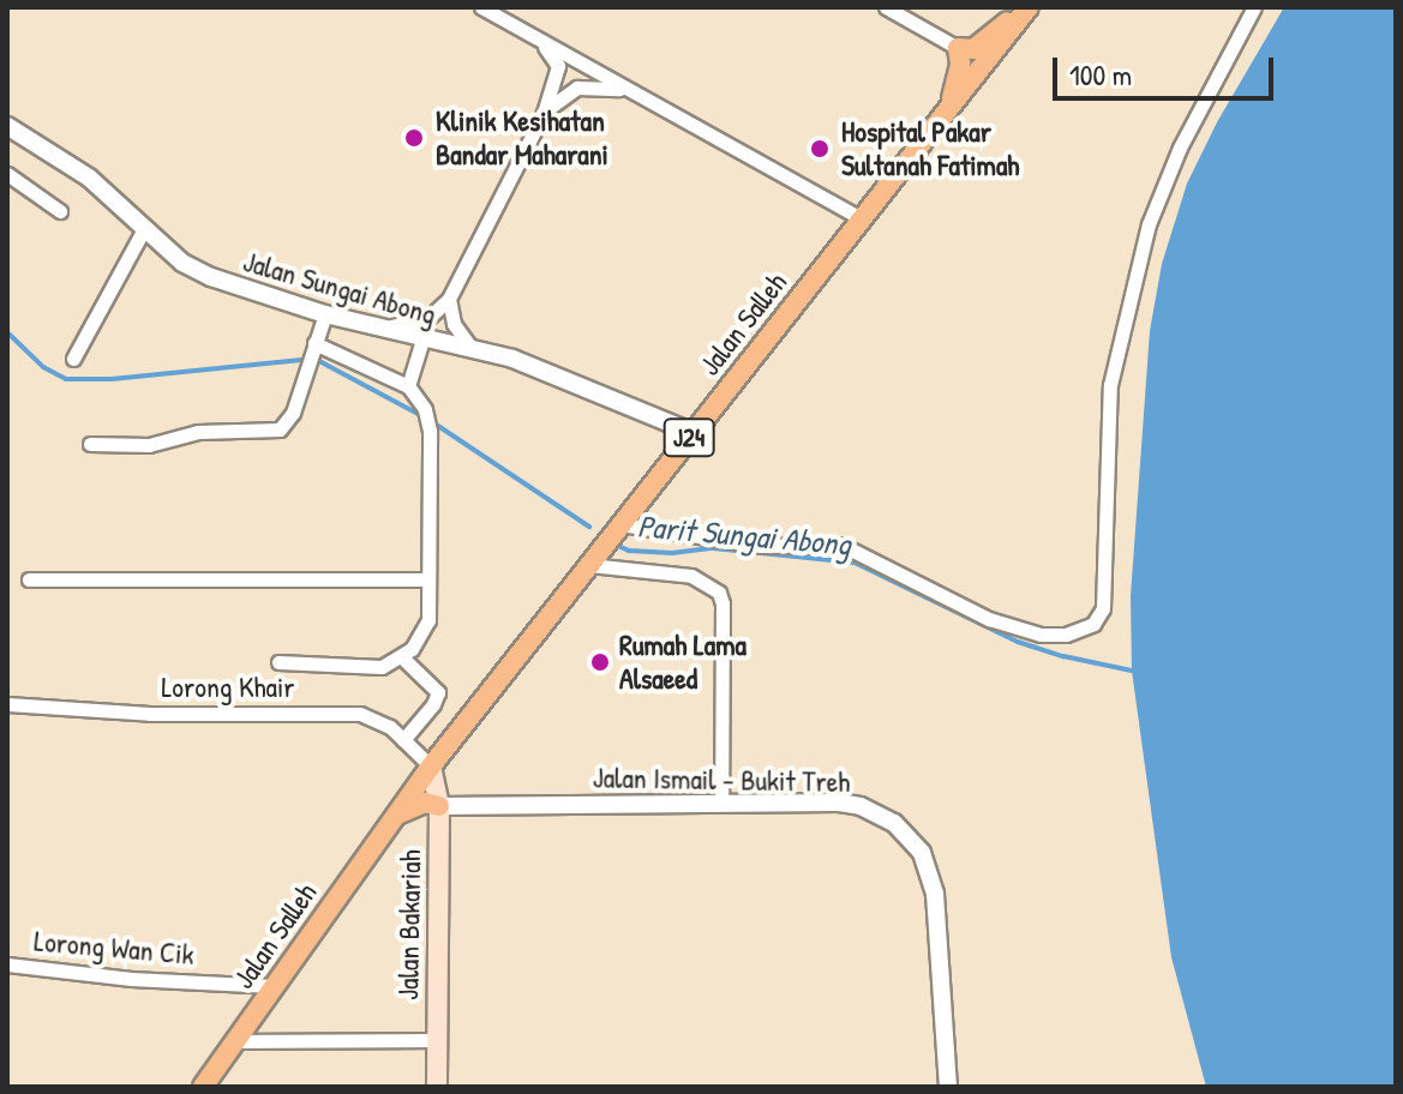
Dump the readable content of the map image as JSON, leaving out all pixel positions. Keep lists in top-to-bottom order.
{
  "streets": {
    "main road": ["Jalan Salleh", "J24", "Jalan Bakariah"],
    "street": [
      "Jalan Sungai Abong",
      "Lorong Khair",
      "Jalan Ismail - Bukit Treh",
      "Lorong Wan Cik"
    ]
  },
  "crossings": [
    ["Jalan Sungai Abong", "Jalan Salleh"],
    ["Jalan Salleh", "J24"],
    ["Jalan Salleh", "Lorong Khair"],
    ["Jalan Salleh", "Jalan Bakariah"],
    ["Jalan Salleh", "Lorong Wan Cik"],
    ["J24", "Lorong Khair"],
    ["J24", "Jalan Bakariah"],
    ["Lorong Khair", "Jalan Bakariah"],
    ["Jalan Ismail - Bukit Treh", "Jalan Bakariah"]
  ],
  "water": ["Parit Sungai Abong"],
  "places": ["Klinik Kesihatan Bandar Maharani", "Hospital Pakar Sultanah Fatimah", "Rumah Lama Alsaeed"],
  "scale_bar": "100 m"
}
